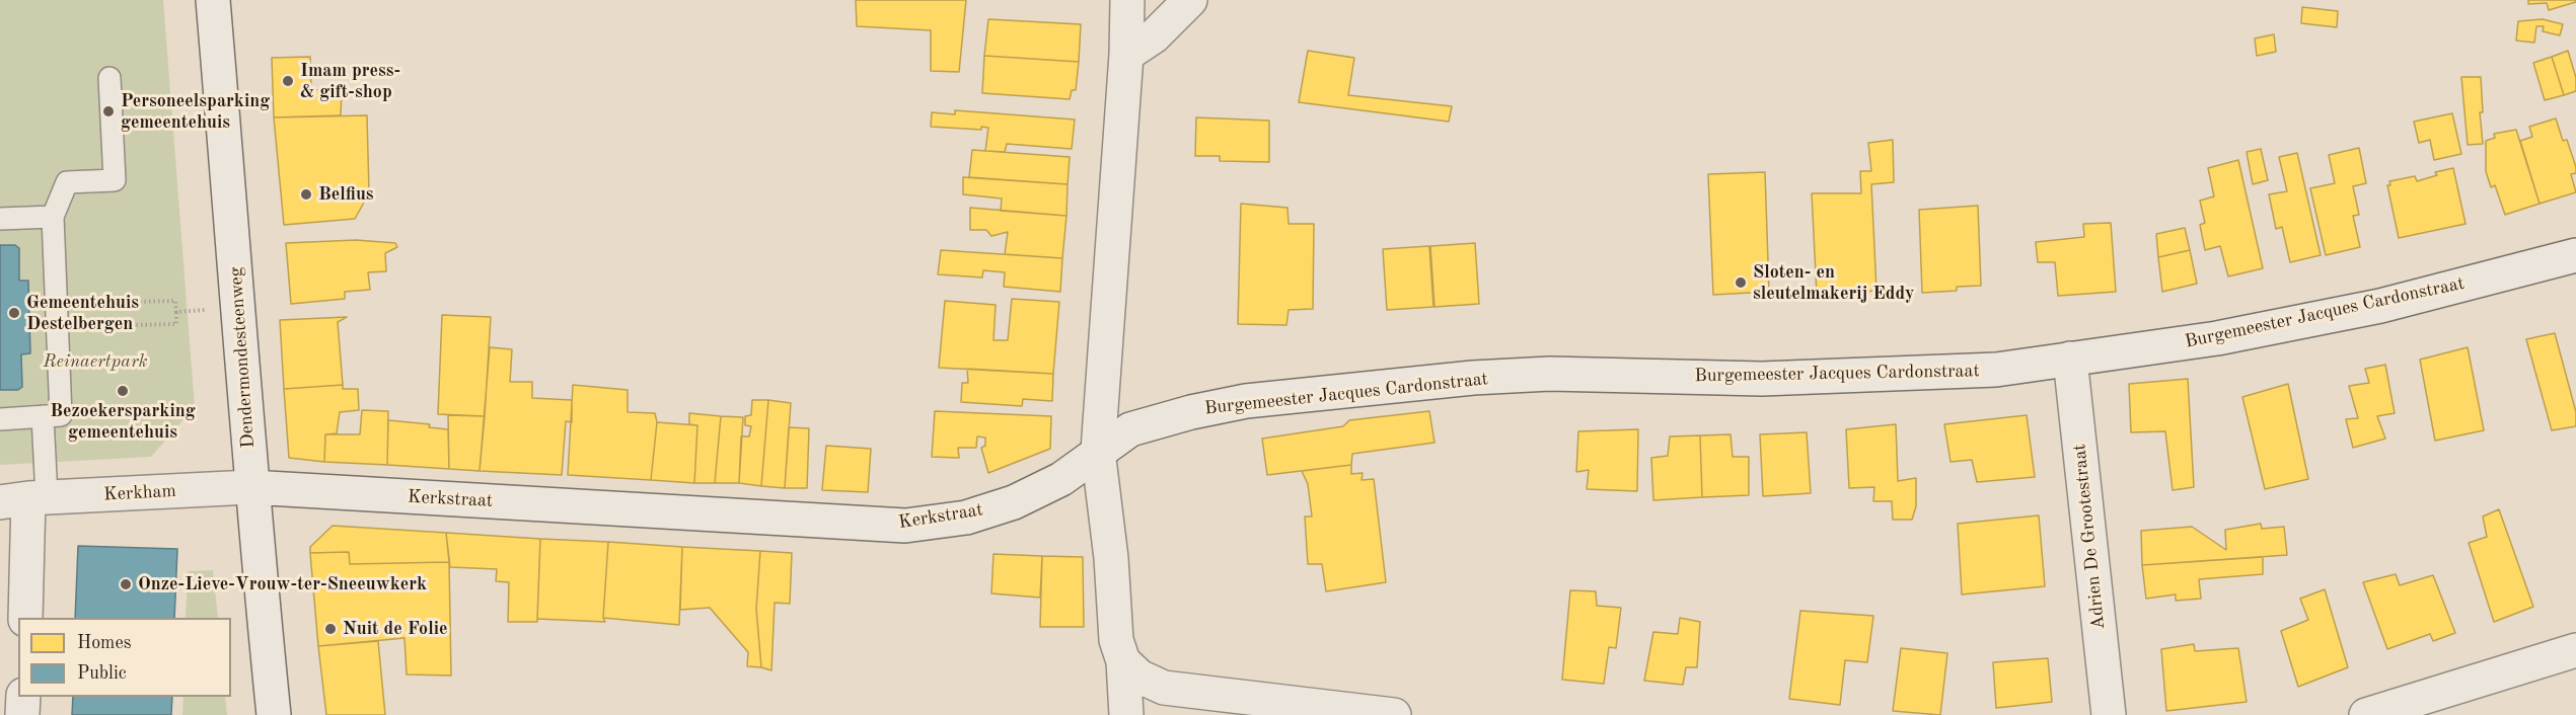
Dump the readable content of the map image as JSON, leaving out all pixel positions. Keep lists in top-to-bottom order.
{
  "streets": {
    "street": [
      "Burgemeester Jacques Cardonstraat",
      "Dendermondesteenweg",
      "Kerkham",
      "Kerkstraat",
      "Adrien De Grootestraat"
    ]
  },
  "crossings": [
    ["Burgemeester Jacques Cardonstraat", "Kerkstraat"],
    ["Burgemeester Jacques Cardonstraat", "Adrien De Grootestraat"],
    ["Dendermondesteenweg", "Kerkham"],
    ["Dendermondesteenweg", "Kerkstraat"],
    ["Kerkham", "Kerkstraat"]
  ],
  "parks": ["Reinaertpark"],
  "places": [
    "Imam press- & gift-shop",
    "Personeelsparking gemeentehuis",
    "Belfius",
    "Sloten- en sleutelmakerij Eddy",
    "Gemeentehuis Destelbergen",
    "Bezoekersparking gemeentehuis",
    "Onze-Lieve-Vrouw-ter-Sneeuwkerk",
    "Nuit de Folie"
  ],
  "legend": ["Homes", "Public"]
}
